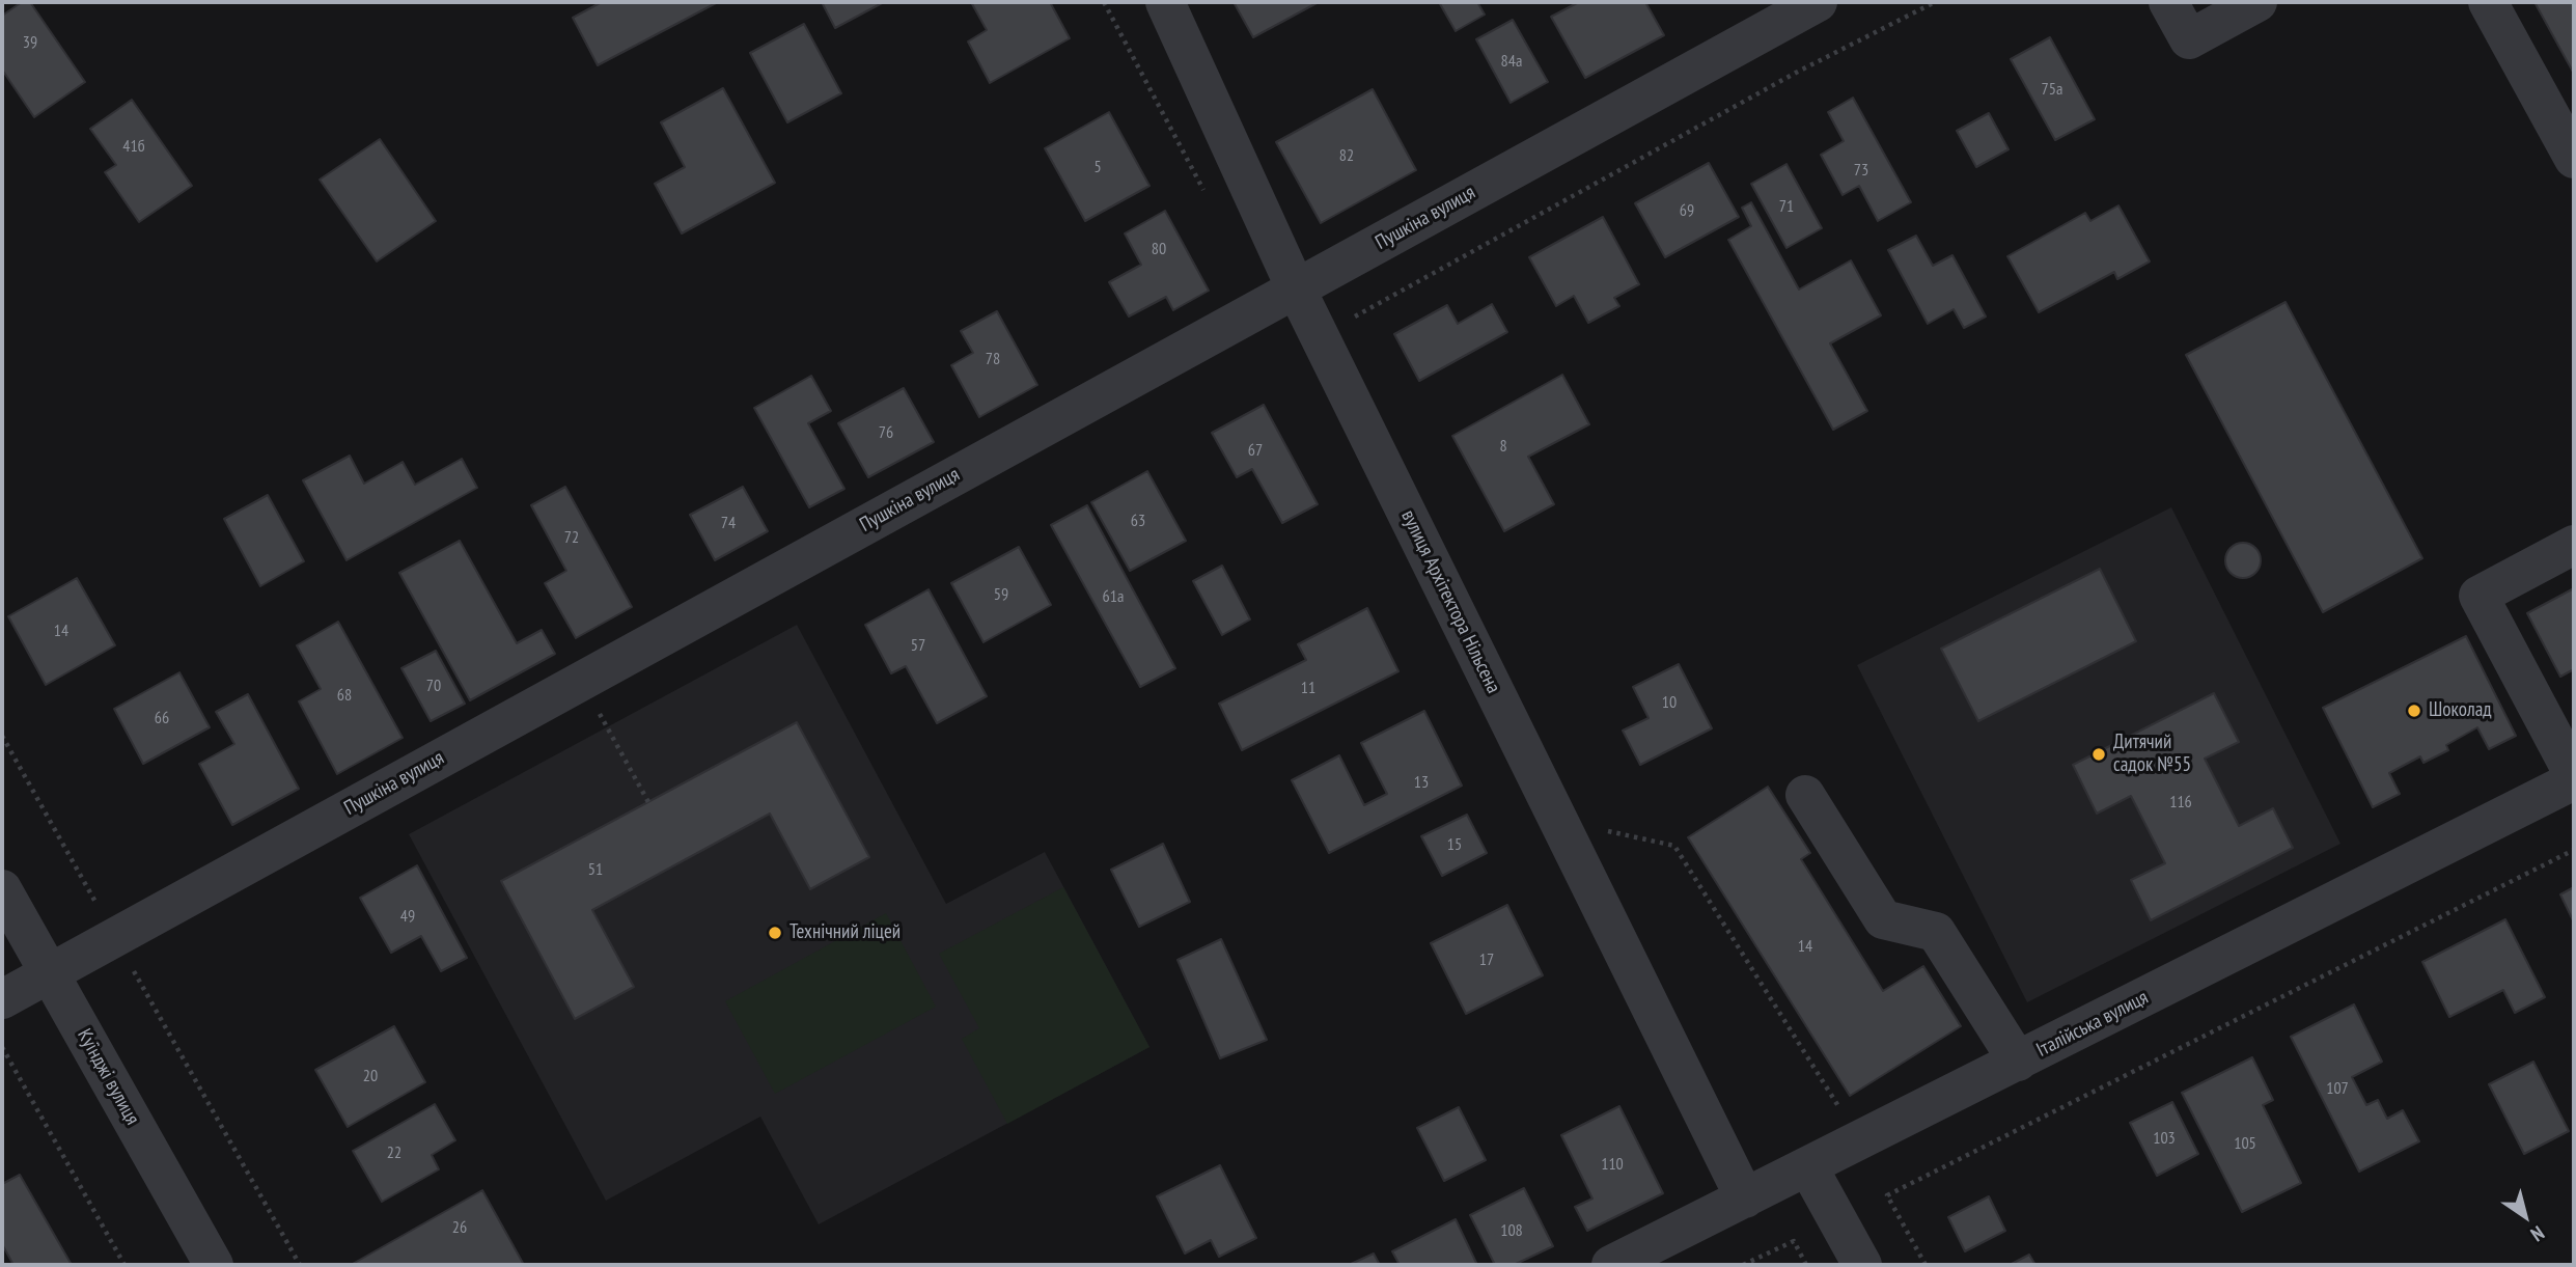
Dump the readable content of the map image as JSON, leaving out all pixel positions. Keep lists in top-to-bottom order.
{
  "streets": {
    "street": [
      "Пушкіна вулиця",
      "вулиця Архітектора Нільсена",
      "Італійська вулиця",
      "Куїнджі вулиця"
    ]
  },
  "crossings": [
    ["Пушкіна вулиця", "вулиця Архітектора Нільсена"],
    ["Пушкіна вулиця", "Куїнджі вулиця"],
    ["вулиця Архітектора Нільсена", "Італійська вулиця"]
  ],
  "places": ["Шоколад", "Дитячий садок №55", "Технічний ліцей"],
  "house_numbers": [
    "39",
    "84а",
    "75а",
    "41б",
    "82",
    "5",
    "73",
    "71",
    "69",
    "80",
    "78",
    "76",
    "8",
    "67",
    "63",
    "74",
    "72",
    "59",
    "61а",
    "14",
    "57",
    "70",
    "11",
    "68",
    "10",
    "66",
    "13",
    "116",
    "15",
    "51",
    "49",
    "14",
    "17",
    "20",
    "107",
    "103",
    "105",
    "22",
    "110",
    "26",
    "108"
  ],
  "north": "bottom right"
}
